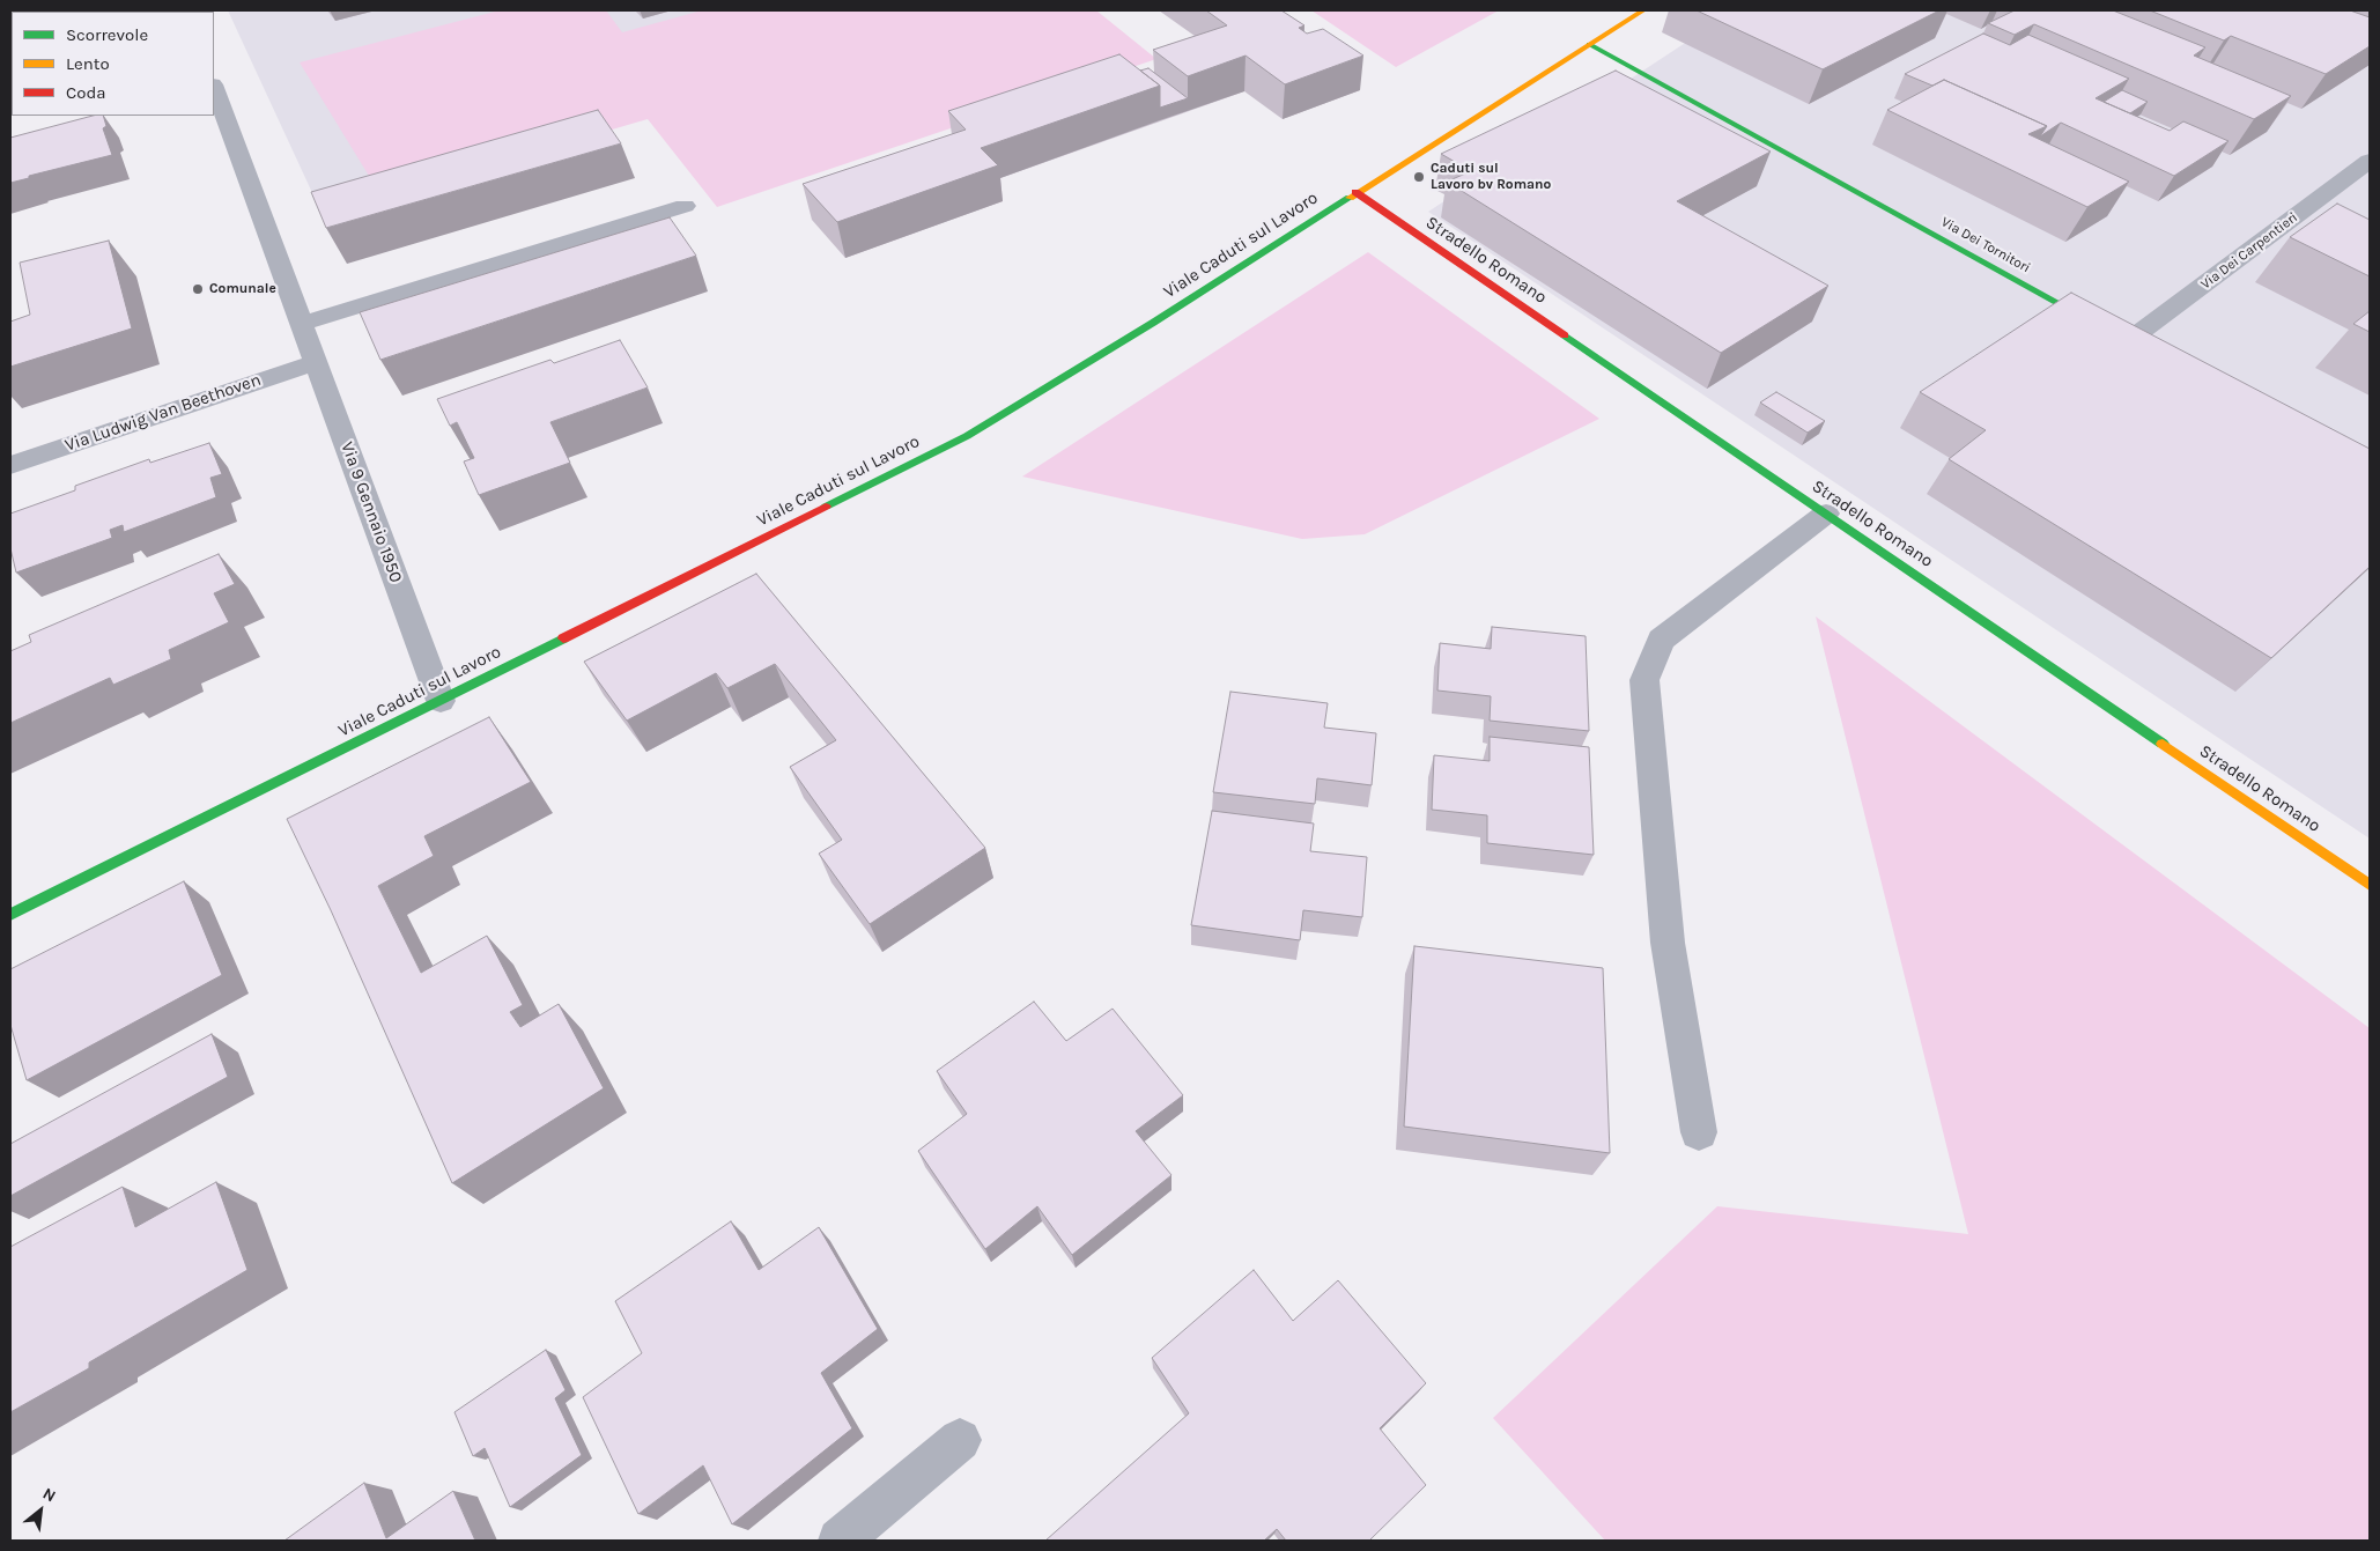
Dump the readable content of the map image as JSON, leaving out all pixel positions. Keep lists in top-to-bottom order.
{
  "streets": {
    "street": [
      "Viale Caduti sul Lavoro",
      "Via Dei Tornitori",
      "Via Dei Carpentieri",
      "Stradello Romano",
      "Via Ludwig Van Beethoven",
      "Via 9 Gennaio 1950"
    ]
  },
  "crossings": [
    ["Viale Caduti sul Lavoro", "Via Dei Tornitori"],
    ["Viale Caduti sul Lavoro", "Stradello Romano"],
    ["Viale Caduti sul Lavoro", "Via 9 Gennaio 1950"],
    ["Via Dei Tornitori", "Via Dei Carpentieri"],
    ["Via Ludwig Van Beethoven", "Via 9 Gennaio 1950"]
  ],
  "places": ["Caduti sul Lavoro bv Romano", "Comunale"],
  "legend": ["Scorrevole", "Lento", "Coda"],
  "north": "top right"
}
